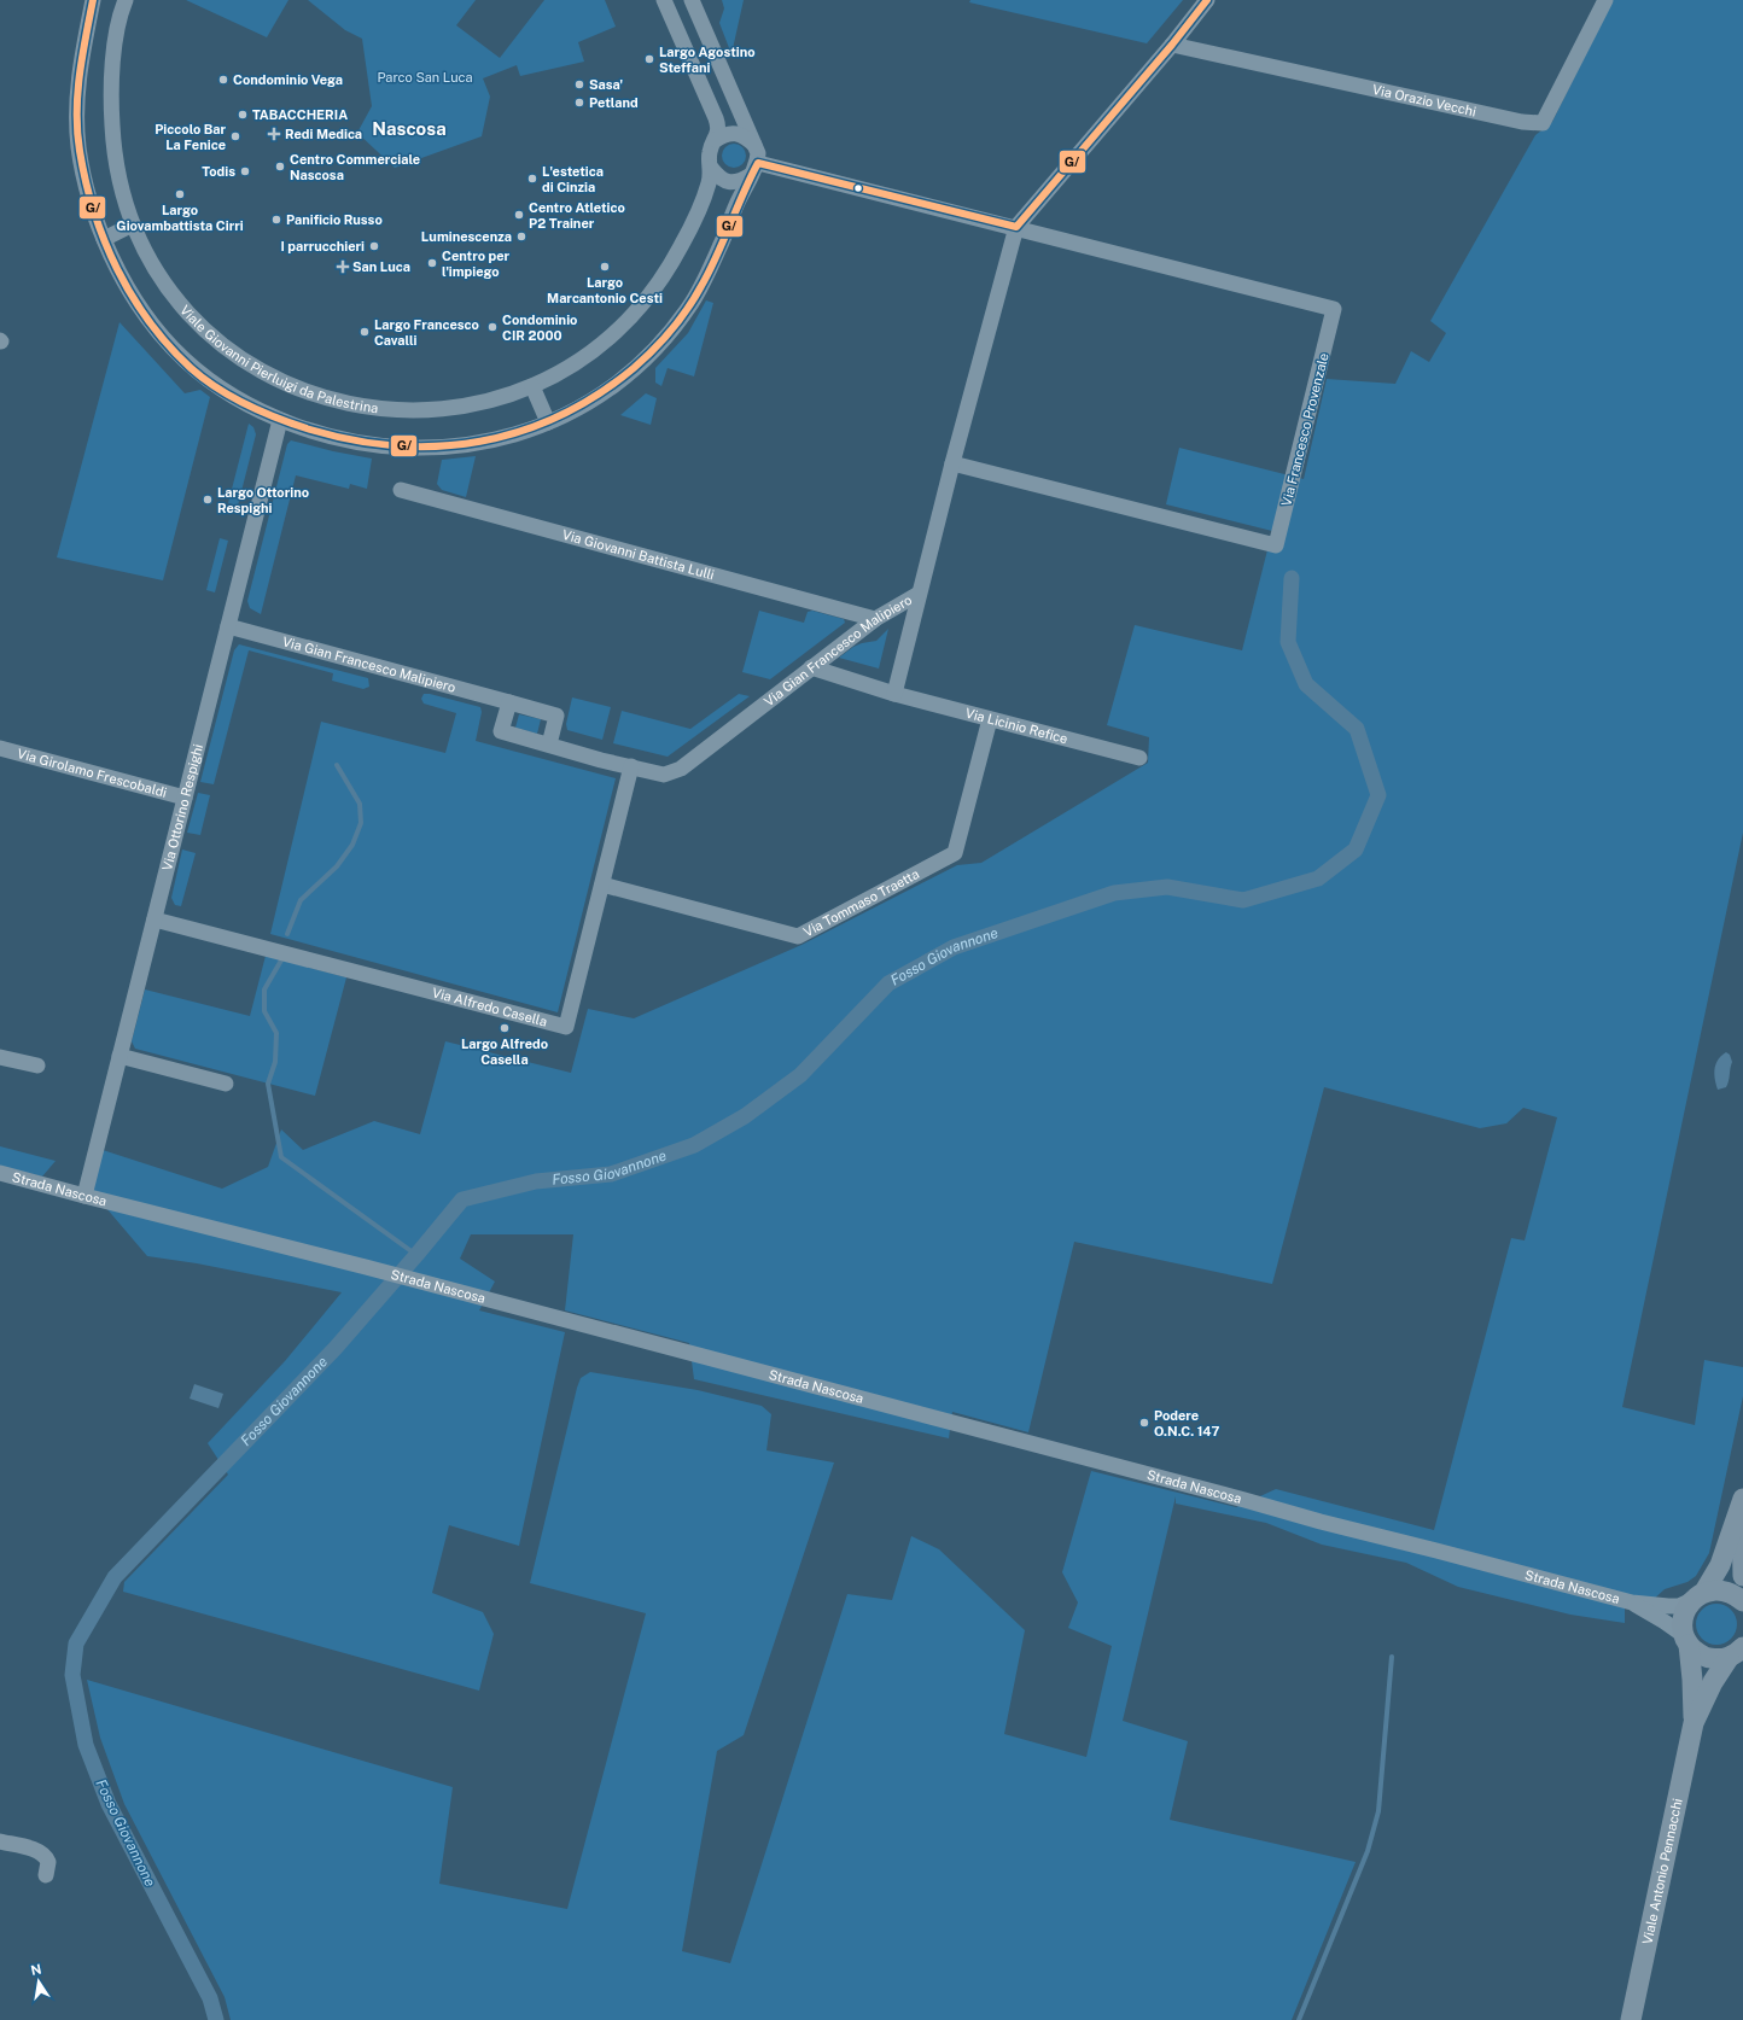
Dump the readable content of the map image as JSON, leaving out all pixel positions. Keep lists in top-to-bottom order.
{
  "streets": {
    "main road": ["Viale Antonio Pennacchi"],
    "street": [
      "Via Orazio Vecchi",
      "Viale Giovanni Pierluigi da Palestrina",
      "Via Francesco Provenzale",
      "Via Giovanni Battista Lulli",
      "Via Gian Francesco Malipiero",
      "Via Licinio Refice",
      "Via Girolamo Frescobaldi",
      "Via Ottorino Respighi",
      "Via Tommaso Traetta",
      "Via Alfredo Casella",
      "Strada Nascosa"
    ]
  },
  "crossings": [
    ["Via Francesco Provenzale", "Via Gian Francesco Malipiero"],
    ["Via Giovanni Battista Lulli", "Via Gian Francesco Malipiero"],
    ["Via Gian Francesco Malipiero", "Via Licinio Refice"],
    ["Via Gian Francesco Malipiero", "Via Ottorino Respighi"],
    ["Via Gian Francesco Malipiero", "Via Alfredo Casella"],
    ["Via Licinio Refice", "Via Tommaso Traetta"],
    ["Via Girolamo Frescobaldi", "Via Ottorino Respighi"],
    ["Via Ottorino Respighi", "Via Alfredo Casella"],
    ["Via Ottorino Respighi", "Strada Nascosa"],
    ["Via Tommaso Traetta", "Via Alfredo Casella"],
    ["Strada Nascosa", "Viale Antonio Pennacchi"]
  ],
  "districts": ["Nascosa"],
  "water": ["Fosso Giovannone"],
  "parks": ["Parco San Luca"],
  "places": {
    "other": [
      "Largo Agostino Steffani",
      "Condominio Vega",
      "Sasa'",
      "Petland",
      "TABACCHERIA",
      "Piccolo Bar La Fenice",
      "Centro Commerciale Nascosa",
      "Todis",
      "L'estetica di Cinzia",
      "Largo Giovambattista Cirri",
      "Centro Atletico P2 Trainer",
      "Panificio Russo",
      "Luminescenza",
      "I parrucchieri",
      "Centro per l'impiego",
      "Largo Marcantonio Cesti",
      "Condominio CIR 2000",
      "Largo Francesco Cavalli",
      "Largo Ottorino Respighi",
      "Largo Alfredo Casella",
      "Podere O.N.C. 147"
    ],
    "health": ["Redi Medica", "San Luca"]
  },
  "lines": ["transit line G/"],
  "north": "top"
}
